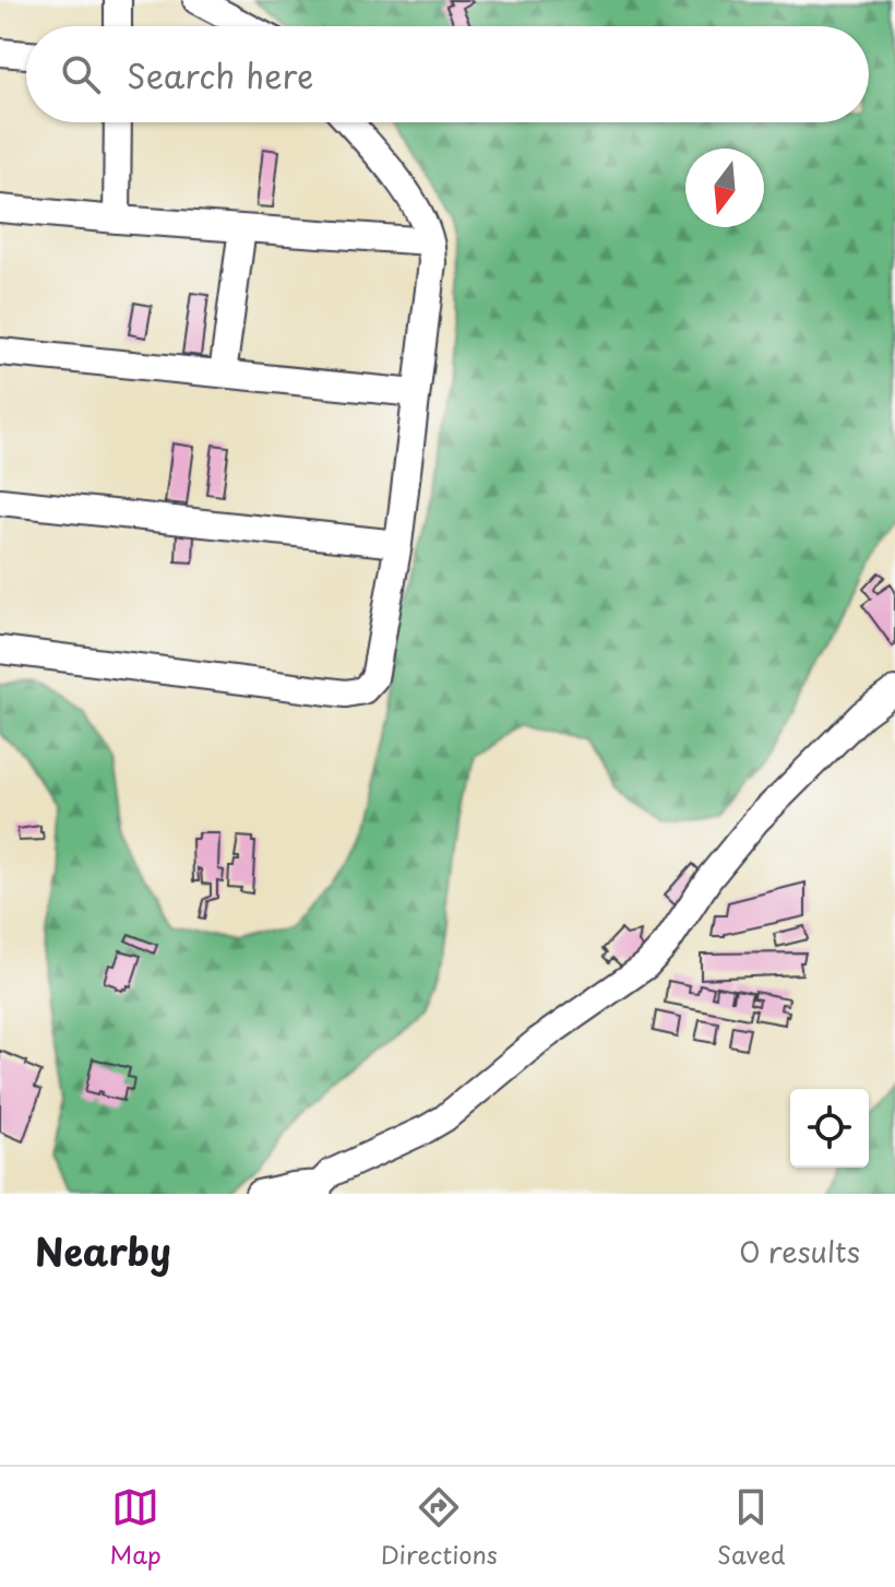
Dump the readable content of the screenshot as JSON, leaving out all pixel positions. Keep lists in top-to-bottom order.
{
  "north": "bottom",
  "page": {
    "search": "Search here",
    "heading": ["Nearby", "0 results"],
    "nav": ["Map", "Directions", "Saved"]
  }
}
